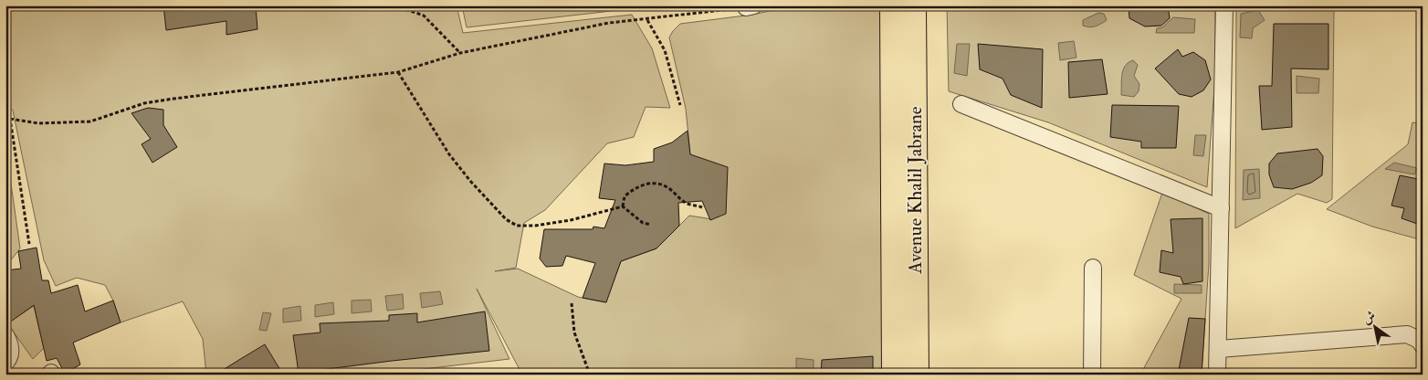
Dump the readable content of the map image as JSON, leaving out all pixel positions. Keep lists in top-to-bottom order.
{
  "streets": {
    "main road": ["Avenue Khalil Jabrane"]
  },
  "north": "top left"
}
